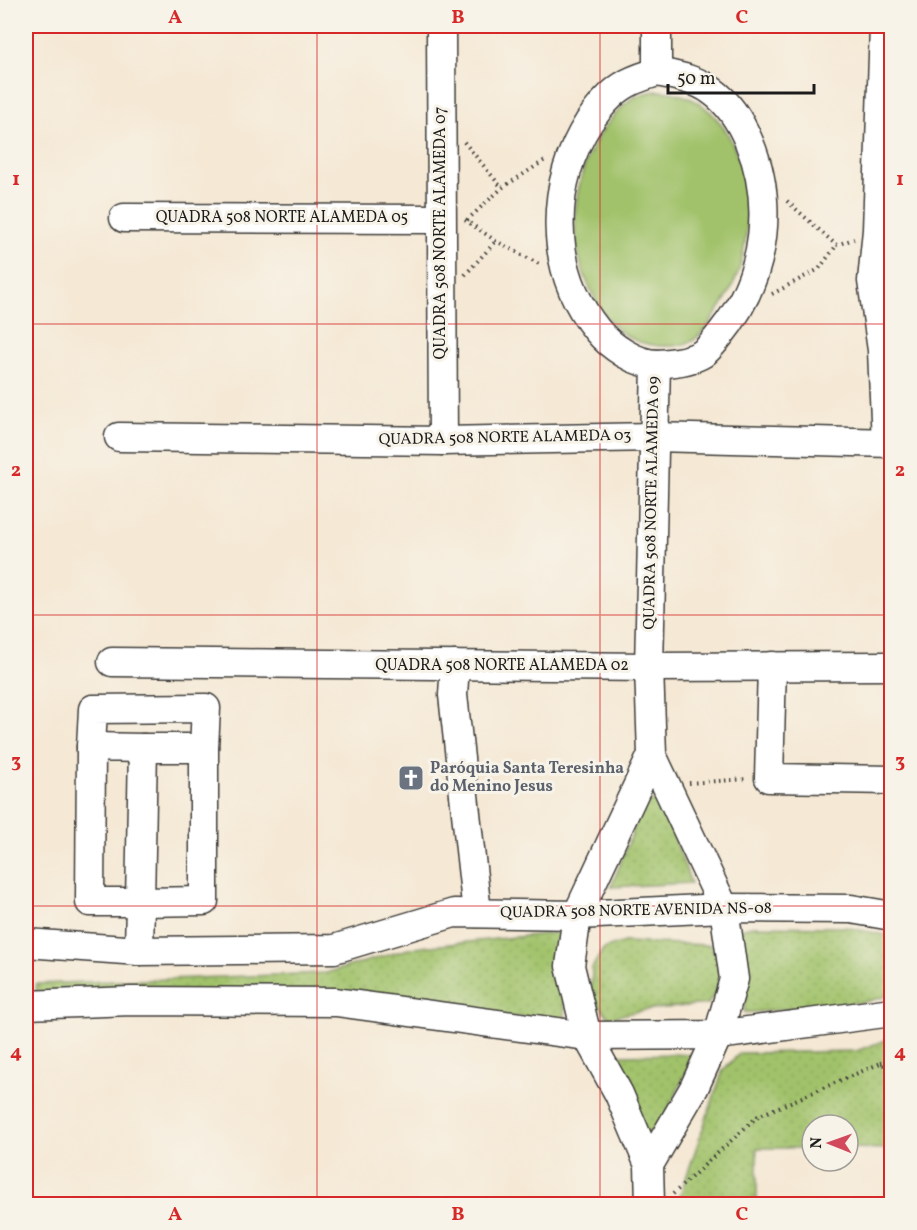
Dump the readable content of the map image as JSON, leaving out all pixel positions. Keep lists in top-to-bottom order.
{
  "streets": {
    "street": [
      "QUADRA 508 NORTE ALAMEDA 05",
      "QUADRA 508 NORTE ALAMEDA 07",
      "QUADRA 508 NORTE ALAMEDA 03",
      "QUADRA 508 NORTE ALAMEDA 09",
      "QUADRA 508 NORTE ALAMEDA 02",
      "QUADRA 508 NORTE AVENIDA NS-08"
    ]
  },
  "crossings": [
    ["QUADRA 508 NORTE ALAMEDA 05", "QUADRA 508 NORTE ALAMEDA 07"],
    ["QUADRA 508 NORTE ALAMEDA 07", "QUADRA 508 NORTE ALAMEDA 03"],
    ["QUADRA 508 NORTE ALAMEDA 03", "QUADRA 508 NORTE ALAMEDA 09"],
    ["QUADRA 508 NORTE ALAMEDA 09", "QUADRA 508 NORTE ALAMEDA 02"]
  ],
  "places": {
    "church": ["Paróquia Santa Teresinha do Menino Jesus"]
  },
  "scale_bar": "50 m",
  "north": "left",
  "grid": {
    "columns": ["A", "B", "C"],
    "rows": [
      "1",
      "2",
      "3",
      "4"
    ]
  }
}
